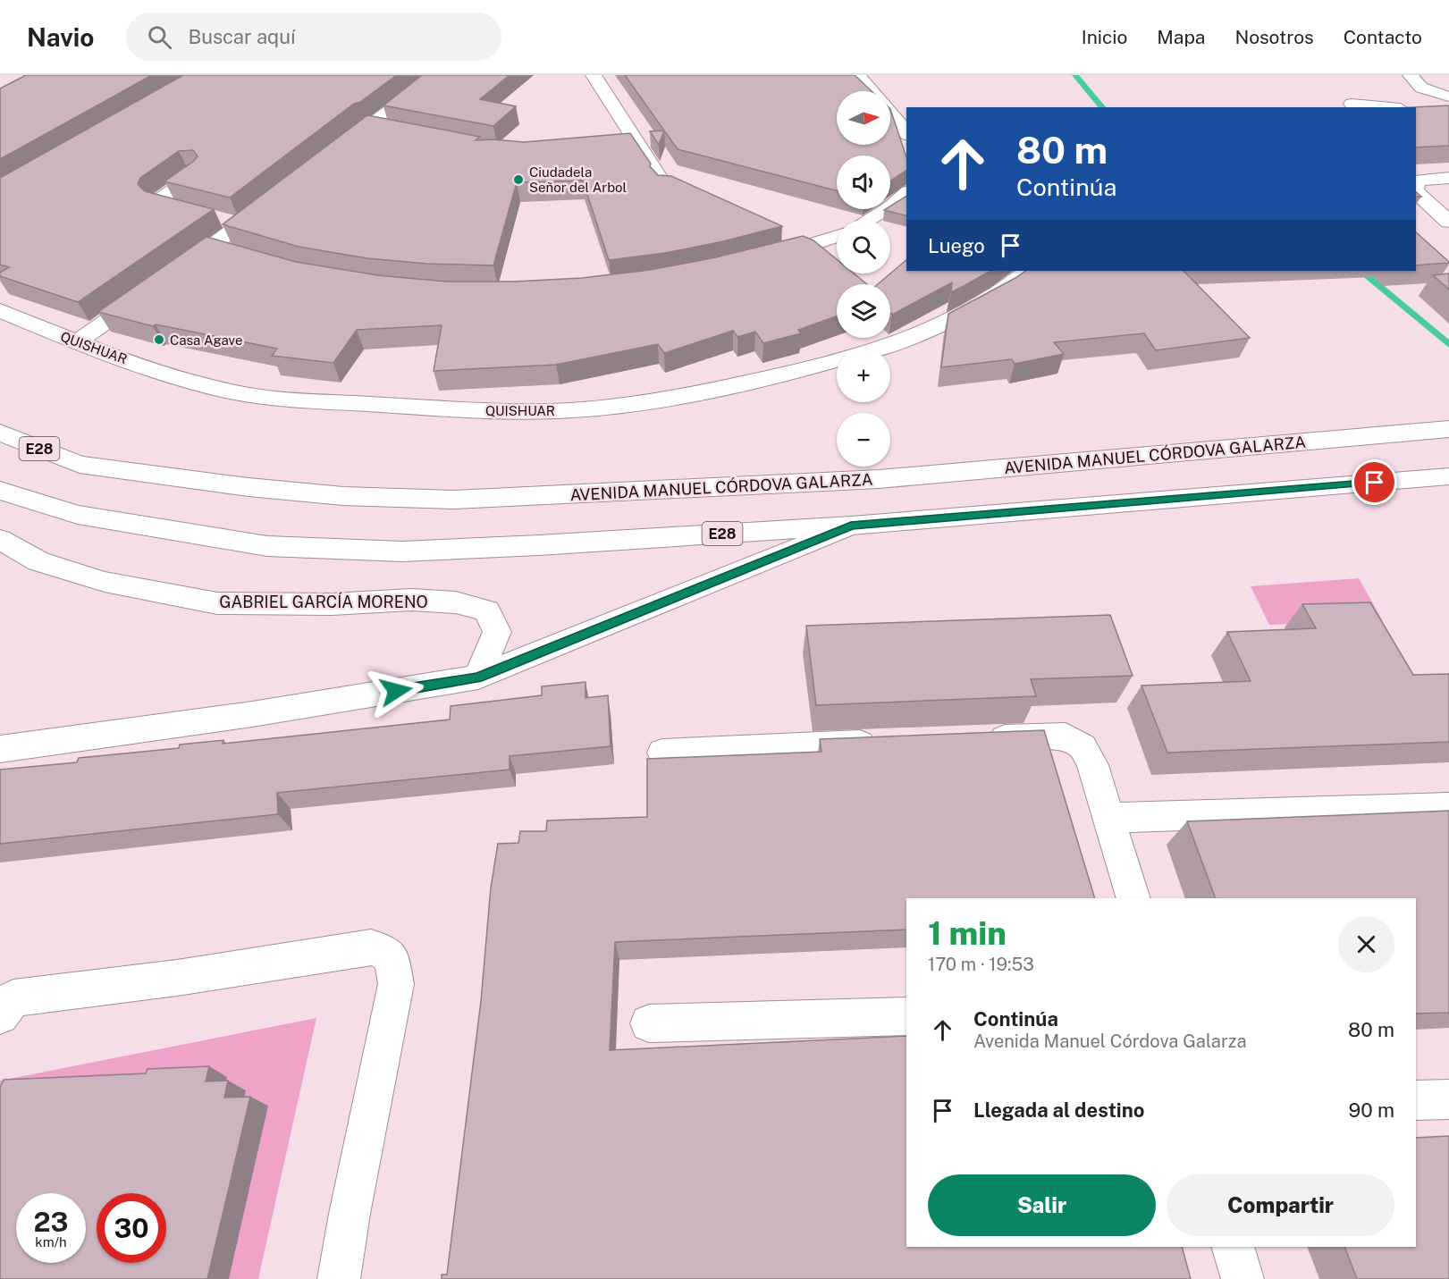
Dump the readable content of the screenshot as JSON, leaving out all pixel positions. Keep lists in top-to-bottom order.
{
  "streets": {
    "street": [
      "QUISHUAR",
      "E28",
      "AVENIDA MANUEL CÓRDOVA GALARZA",
      "GABRIEL GARCÍA MORENO"
    ]
  },
  "places": ["Ciudadela Señor del Arbol", "Casa Agave"],
  "north": "right",
  "page": {
    "header": "Navio",
    "search": "Buscar aquí",
    "nav": [
      "Inicio",
      "Mapa",
      "Nosotros",
      "Contacto"
    ],
    "map_buttons": ["+", "−"],
    "turn": ["80 m", "Continúa"],
    "then": "Luego",
    "heading": ["1 min", "170 m · 19:53"],
    "list": [
      {
        "name": "Continúa",
        "note": "Avenida Manuel Córdova Galarza",
        "value": "80 m"
      },
      {
        "name": "Llegada al destino",
        "value": "90 m"
      }
    ],
    "buttons": ["Salir", "Compartir"],
    "speed": "23 km/h",
    "limit": "30"
  }
}
